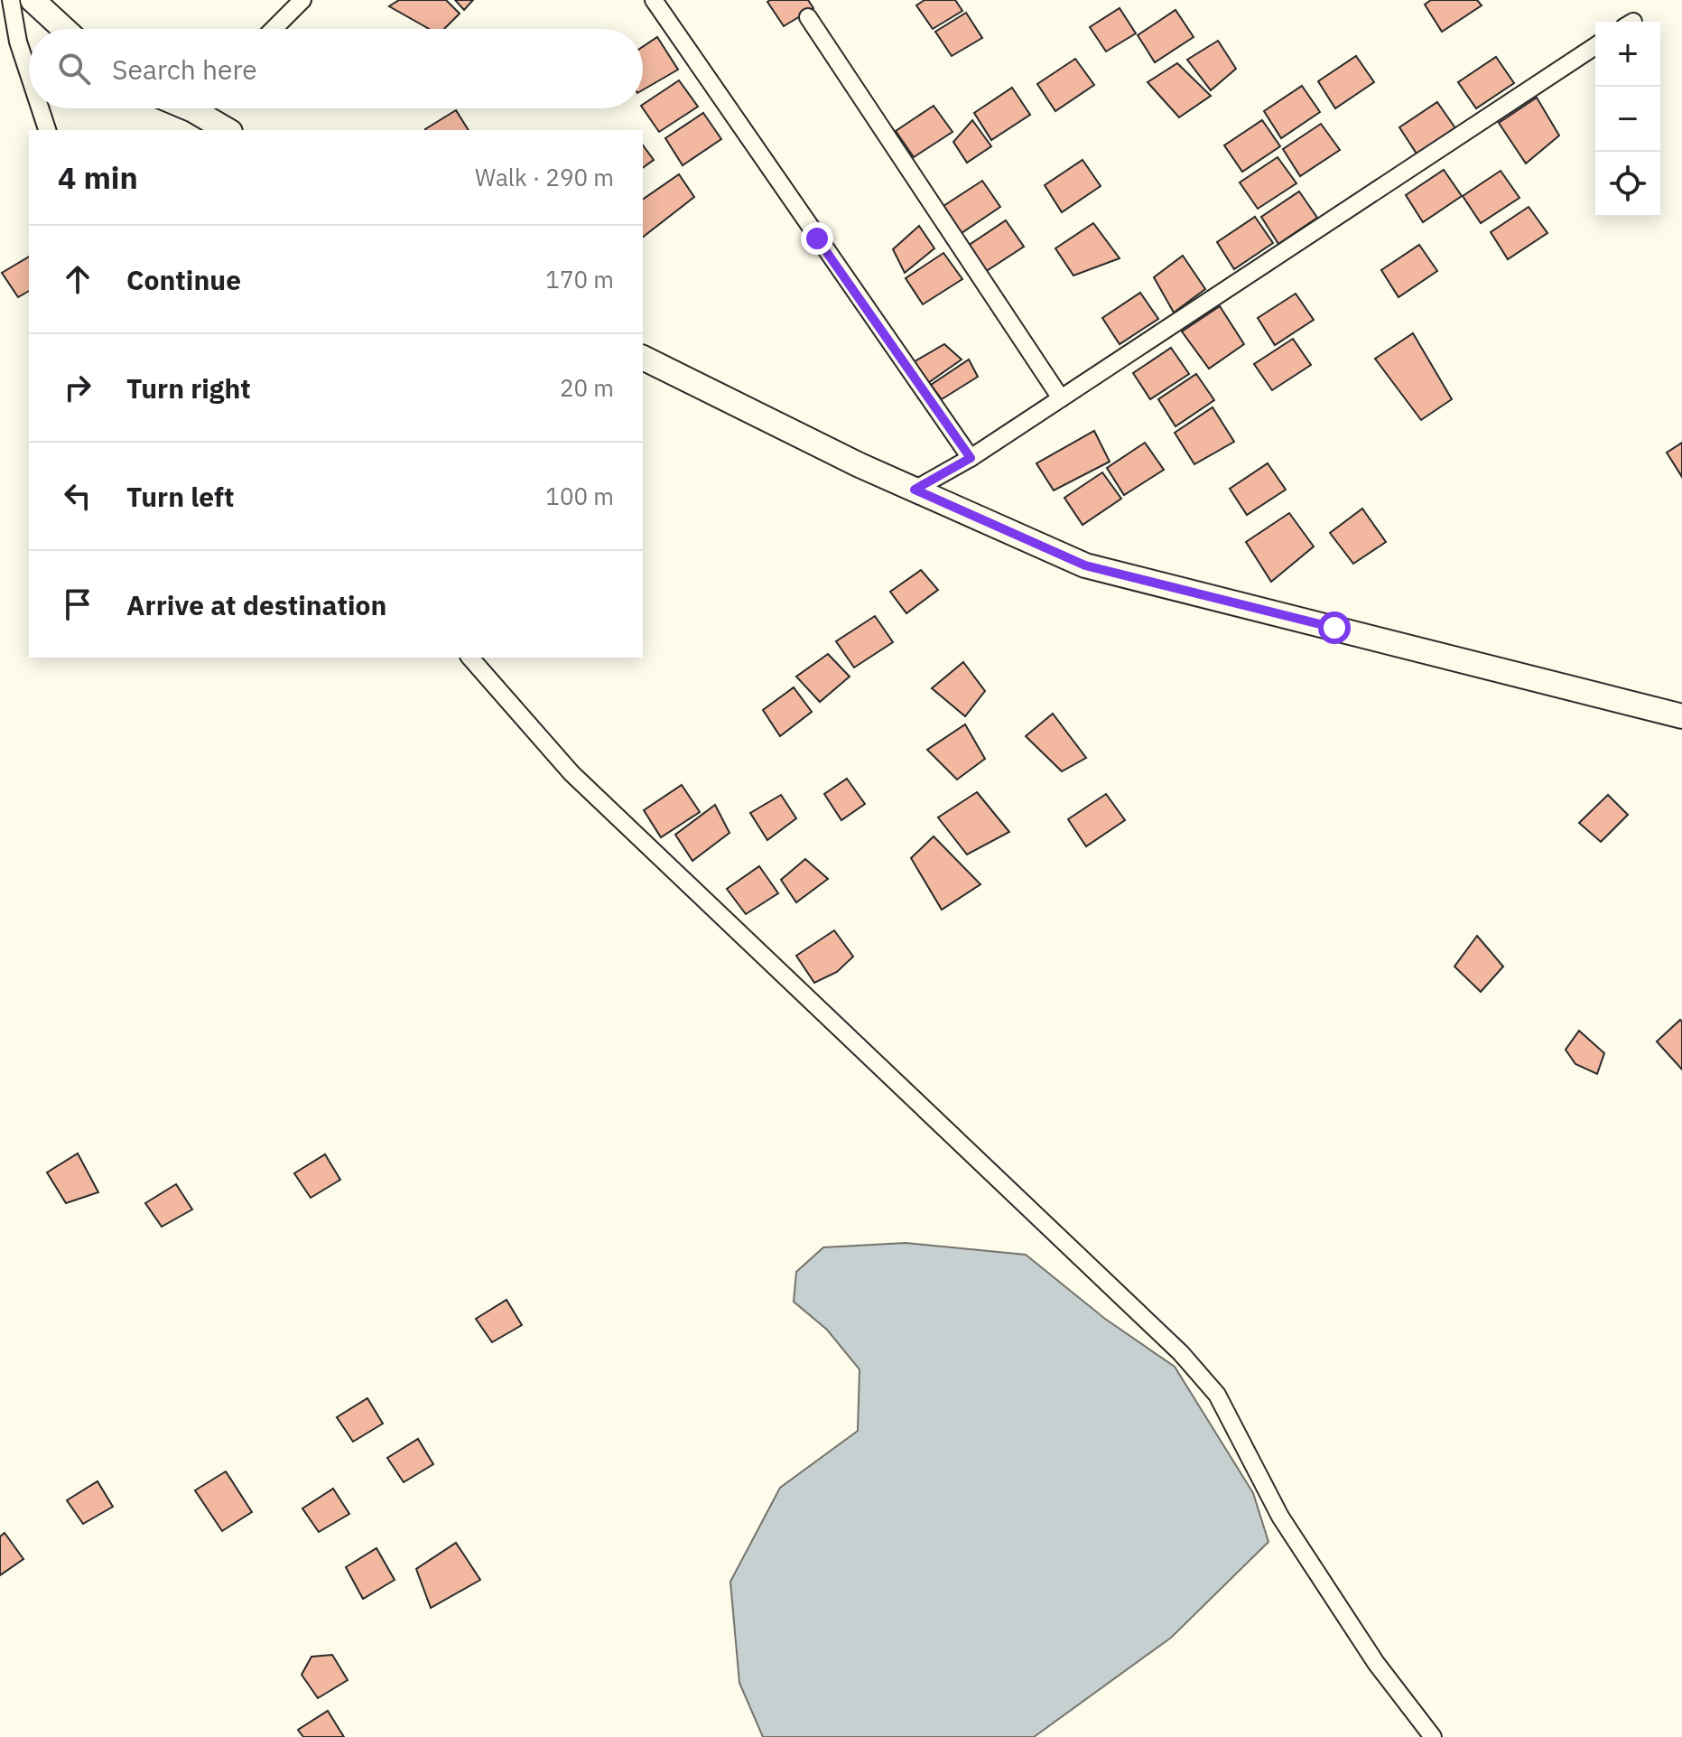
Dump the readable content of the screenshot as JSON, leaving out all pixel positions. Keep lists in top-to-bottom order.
{
  "page": {
    "map_buttons": ["+", "−"],
    "search": "Search here",
    "heading": ["4 min", "Walk · 290 m"],
    "list": [
      ["Continue", "170 m"],
      ["Turn right", "20 m"],
      ["Turn left", "100 m"],
      "Arrive at destination"
    ]
  }
}
